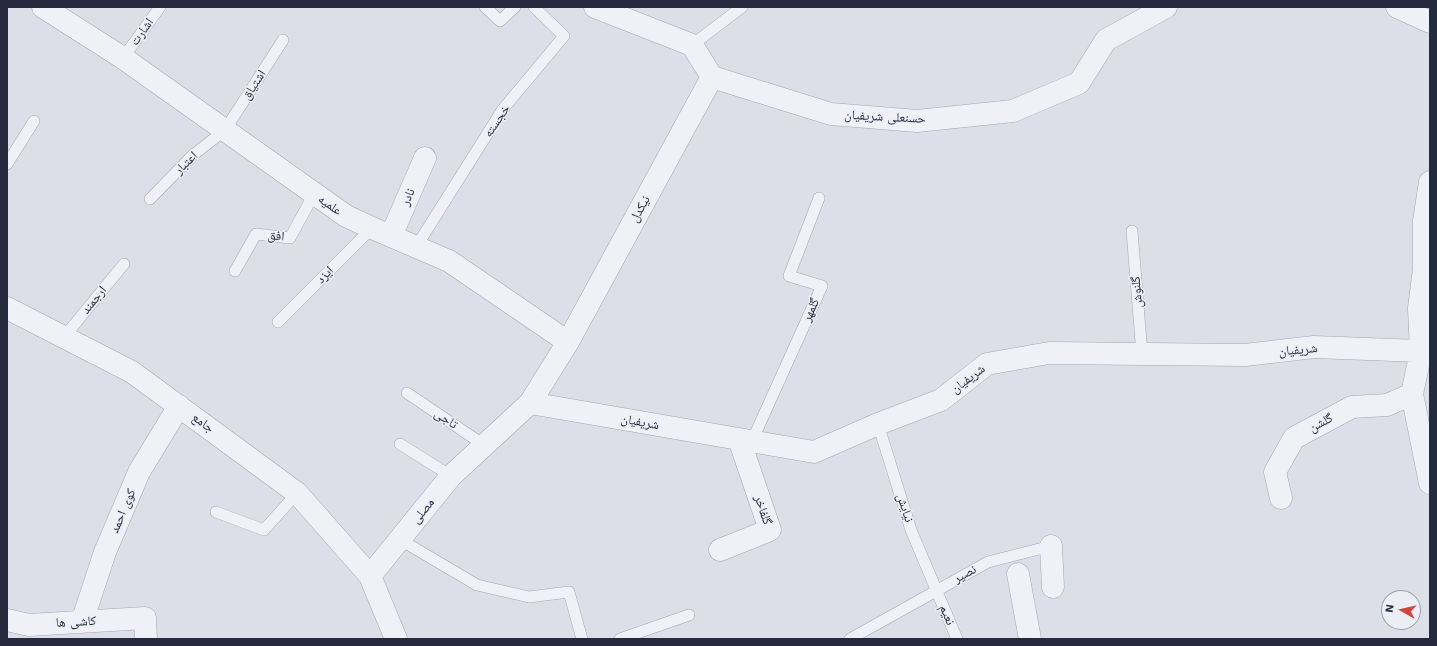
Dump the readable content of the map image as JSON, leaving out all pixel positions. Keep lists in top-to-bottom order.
{
  "streets": {
    "street": [
      "حسنعلی شریفیان",
      "نادر",
      "علمیه",
      "نیکدل",
      "شریفیان",
      "جامع",
      "گلشن",
      "گلفاخر",
      "کوی احمد",
      "مصلی",
      "نصیر",
      "کاشی ها"
    ],
    "lane": [
      "اشارت",
      "اشتیاق",
      "خجسته",
      "اعتبار",
      "افق",
      "ایزد",
      "گلنوش",
      "ارجمند",
      "گلمهر",
      "تاجی",
      "نیایش",
      "نعیم"
    ]
  },
  "crossings": [
    ["اشارت", "علمیه"],
    ["اشتیاق", "اعتبار"],
    ["اشتیاق", "علمیه"],
    ["حسنعلی شریفیان", "نیکدل"],
    ["خجسته", "علمیه"],
    ["اعتبار", "علمیه"],
    ["نادر", "علمیه"],
    ["نادر", "ایزد"],
    ["علمیه", "نیکدل"],
    ["علمیه", "افق"],
    ["علمیه", "ایزد"],
    ["گلنوش", "شریفیان"],
    ["ارجمند", "جامع"],
    ["گلمهر", "شریفیان"],
    ["گلمهر", "گلفاخر"],
    ["شریفیان", "نیایش"],
    ["شریفیان", "گلفاخر"],
    ["شریفیان", "مصلی"],
    ["تاجی", "مصلی"],
    ["جامع", "کوی احمد"],
    ["جامع", "مصلی"],
    ["نیایش", "نصیر"],
    ["نیایش", "نعیم"],
    ["کوی احمد", "کاشی ها"],
    ["نصیر", "نعیم"]
  ],
  "north": "left"
}
